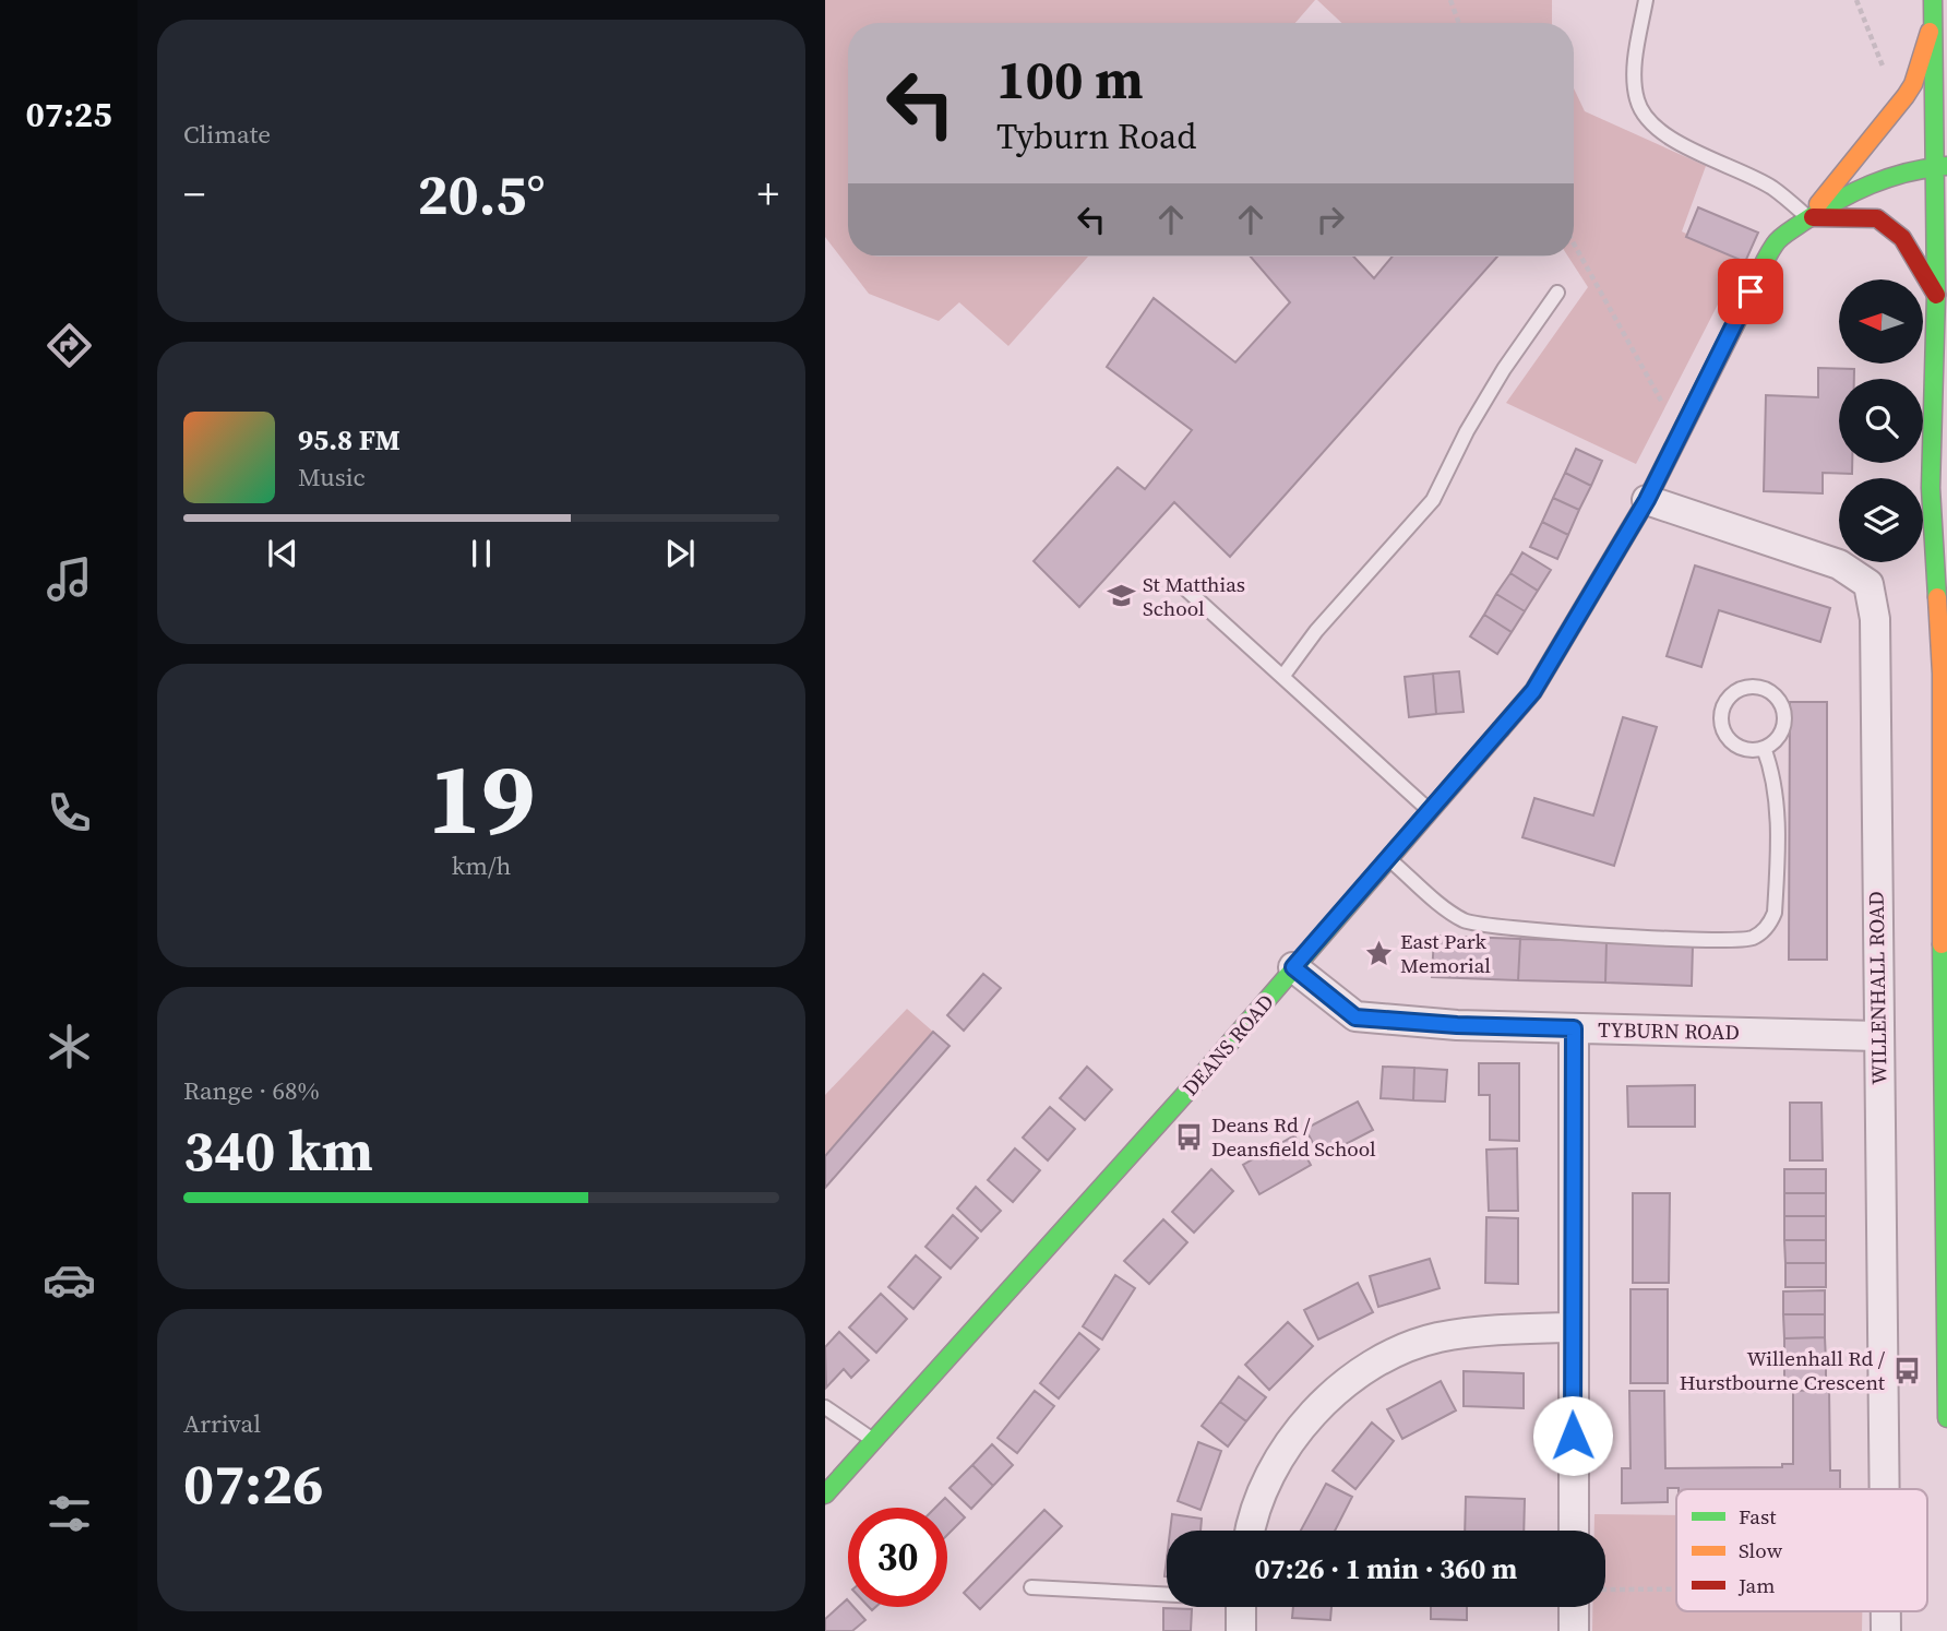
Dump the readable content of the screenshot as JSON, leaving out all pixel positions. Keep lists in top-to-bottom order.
{
  "streets": {
    "main road": ["DEANS ROAD"],
    "street": ["WILLENHALL ROAD", "TYBURN ROAD"]
  },
  "crossings": [
    ["WILLENHALL ROAD", "TYBURN ROAD"],
    ["WILLENHALL ROAD", "DEANS ROAD"],
    ["TYBURN ROAD", "DEANS ROAD"]
  ],
  "places": {
    "school or university": ["St Matthias School"],
    "place": ["East Park Memorial"],
    "bus stop": ["Deans Rd / Deansfield School", "Willenhall Rd / Hurstbourne Crescent"]
  },
  "legend": ["Fast", "Slow", "Jam"],
  "north": "left",
  "page": {
    "tabs": "07:25",
    "tile": [
      "Climate",
      ["19", "km/h"],
      ["Range · 68%", "340 km"],
      ["Arrival", "07:26"]
    ],
    "turn": ["100 m", "Tyburn Road"],
    "heat": ["−", "20.5°", "+"],
    "song": ["95.8 FM", "Music"],
    "limit": "30",
    "trip": "07:26 · 1 min · 360 m"
  }
}
